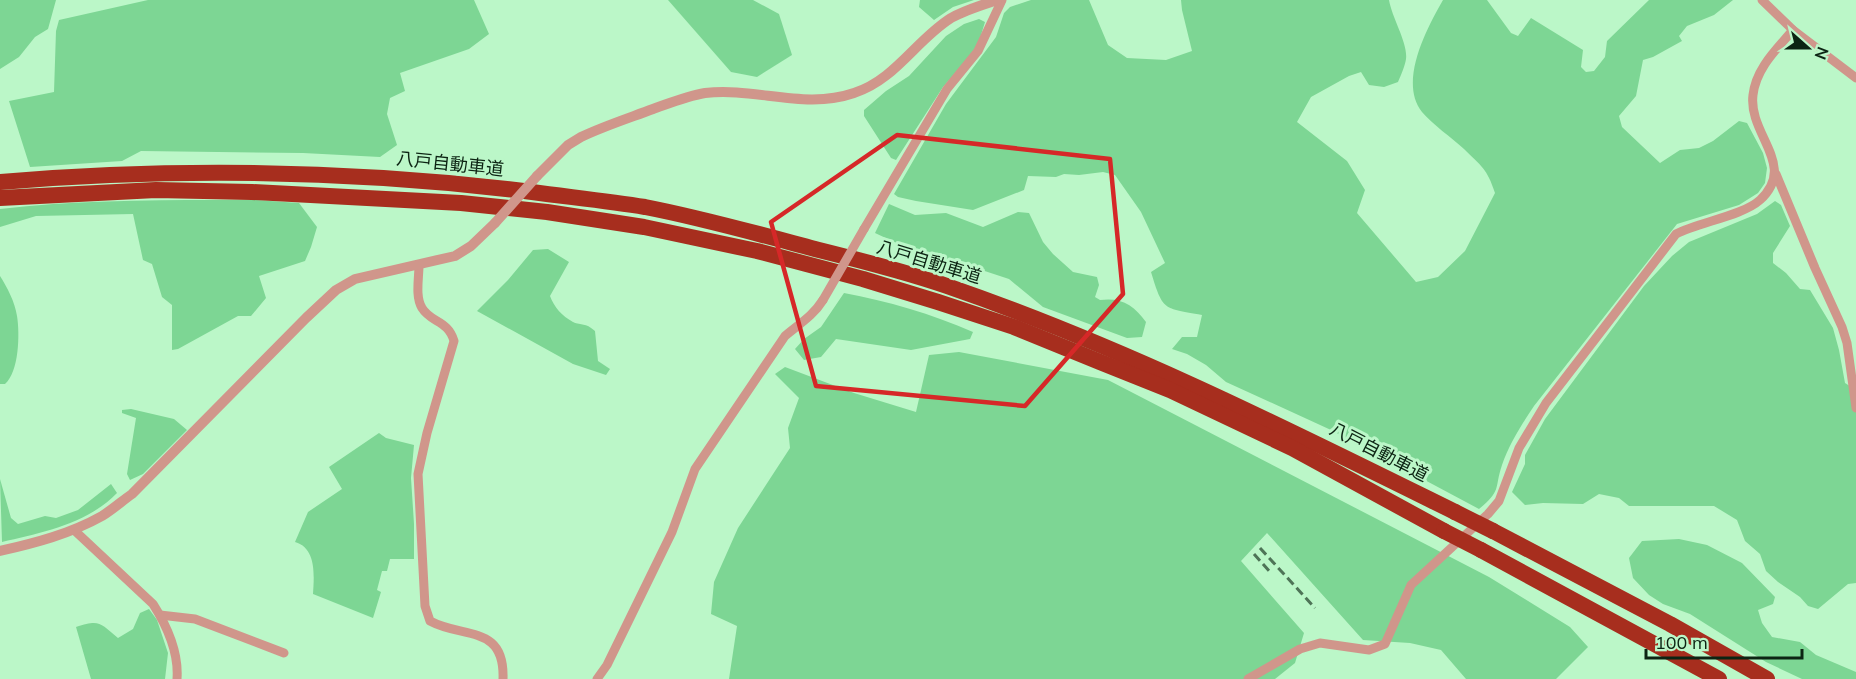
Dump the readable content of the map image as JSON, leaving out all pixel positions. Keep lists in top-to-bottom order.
{
  "streets": {
    "highway": ["八戸自動車道"]
  },
  "scale_bar": "100 m",
  "north": "right"
}
